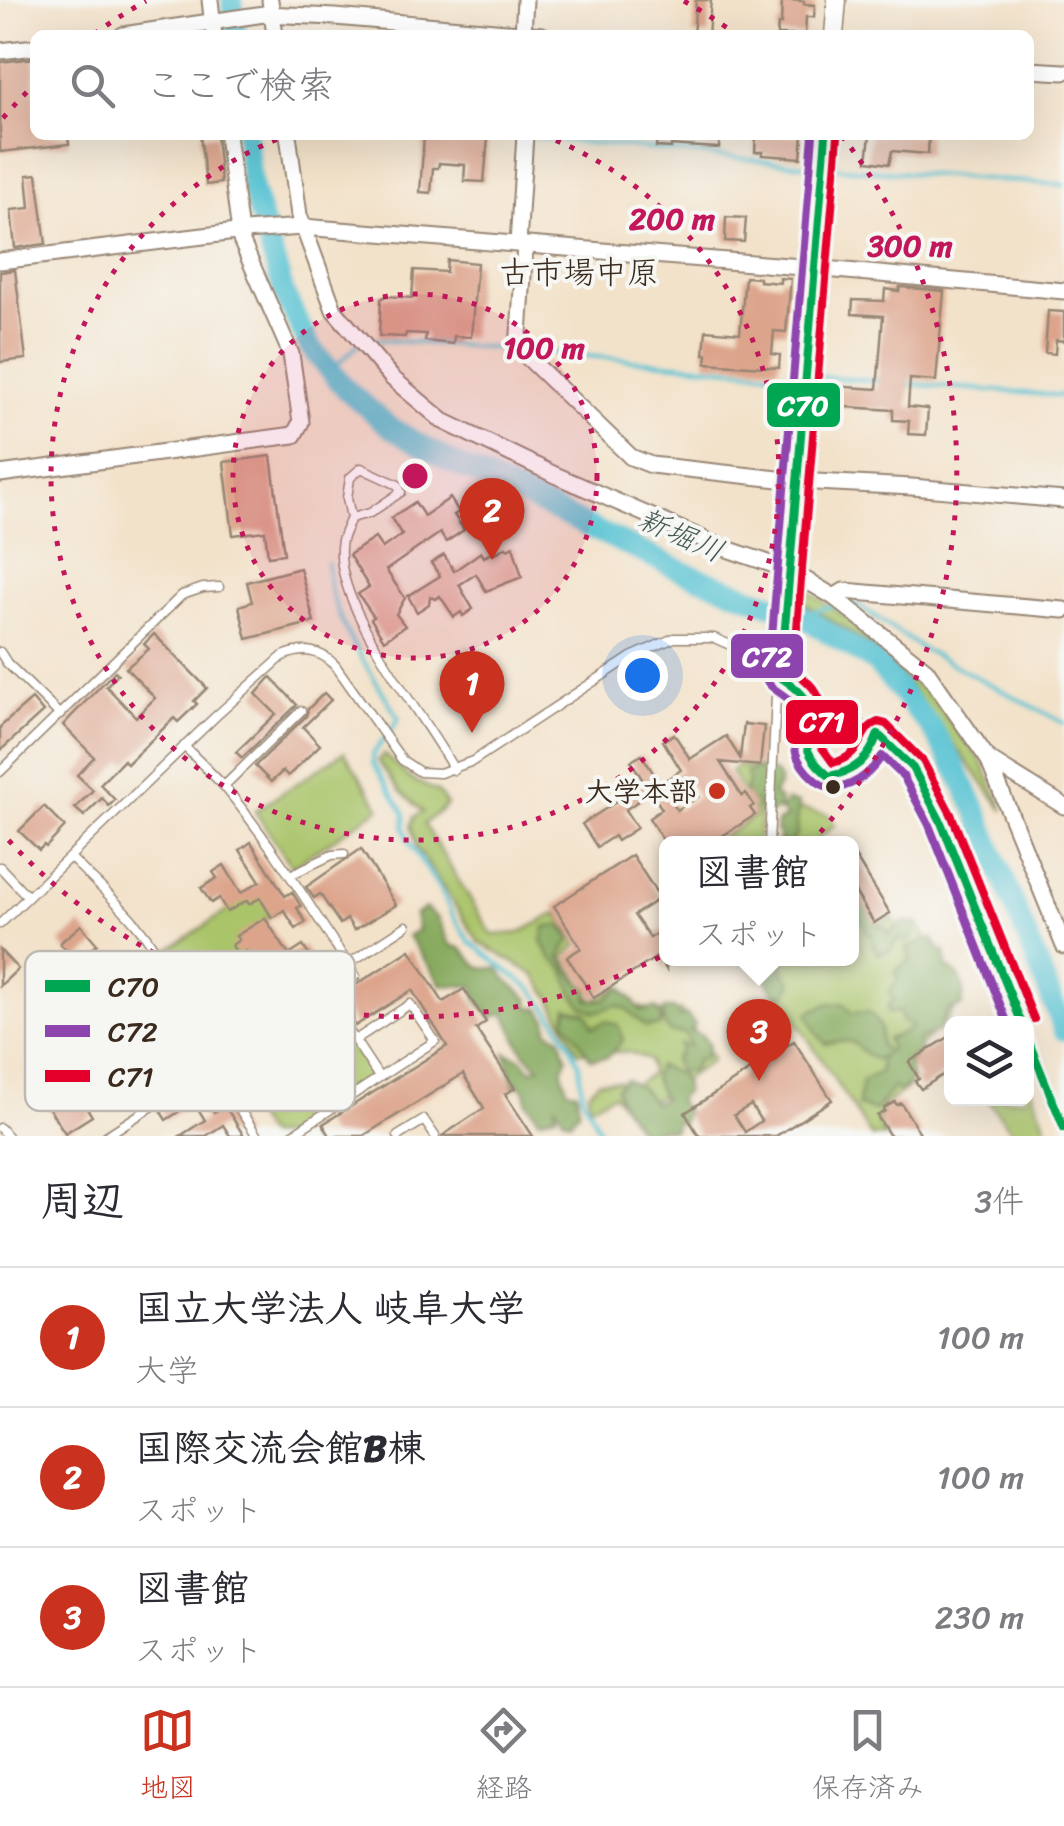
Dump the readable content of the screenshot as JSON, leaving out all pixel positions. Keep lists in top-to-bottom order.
{
  "districts": ["古市場中原"],
  "water": ["新堀川"],
  "places": ["大学本部"],
  "lines": ["transit line C70", "transit line C72", "transit line C71"],
  "legend": ["C70", "C72", "C71"],
  "page": {
    "search": "ここで検索",
    "pins": ["2", "1", "3"],
    "popup": ["図書館", "スポット"],
    "heading": ["周辺", "3件"],
    "list": [
      {
        "mark": "1",
        "name": "国立大学法人 岐阜大学",
        "note": "大学",
        "value": "100 m"
      },
      {
        "mark": "2",
        "name": "国際交流会館B棟",
        "note": "スポット",
        "value": "100 m"
      },
      {
        "mark": "3",
        "name": "図書館",
        "note": "スポット",
        "value": "230 m"
      }
    ],
    "nav": ["地図", "経路", "保存済み"]
  },
  "rings": ["200 m", "300 m", "100 m"]
}
